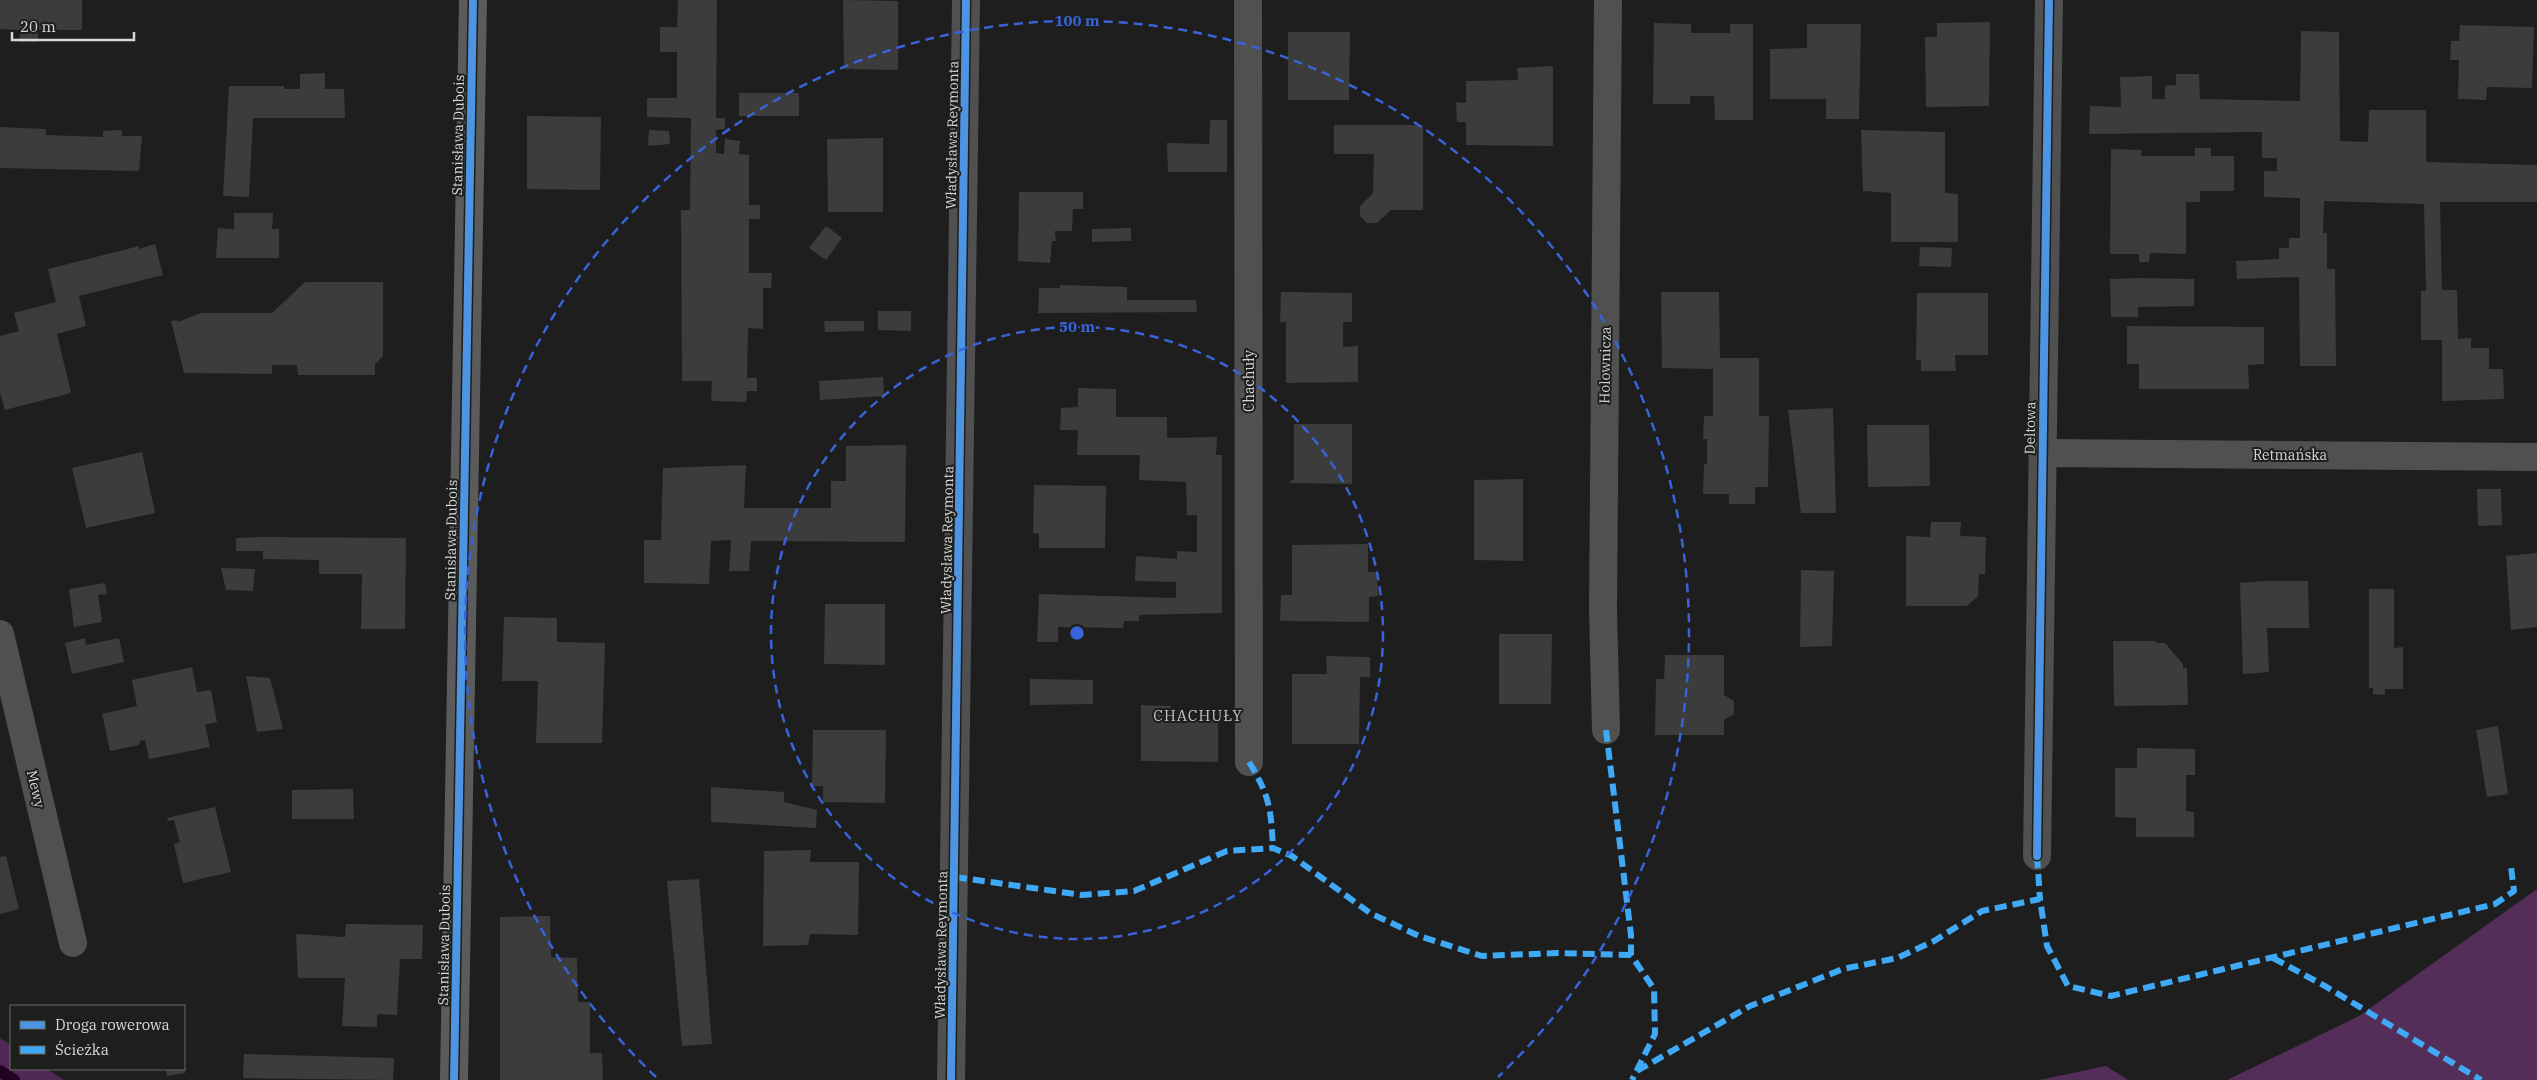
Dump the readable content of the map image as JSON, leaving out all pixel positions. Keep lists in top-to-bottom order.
{
  "streets": {
    "street": [
      "Stanisława Dubois",
      "Władysława Reymonta",
      "Holownicza",
      "Chachuły",
      "Deltowa",
      "Retmańska",
      "Mewy"
    ]
  },
  "crossings": [
    ["Deltowa", "Retmańska"]
  ],
  "districts": ["CHACHUŁY"],
  "legend": ["Droga rowerowa", "Ścieżka"],
  "scale_bar": "20 m",
  "rings": ["100 m", "50 m"]
}
